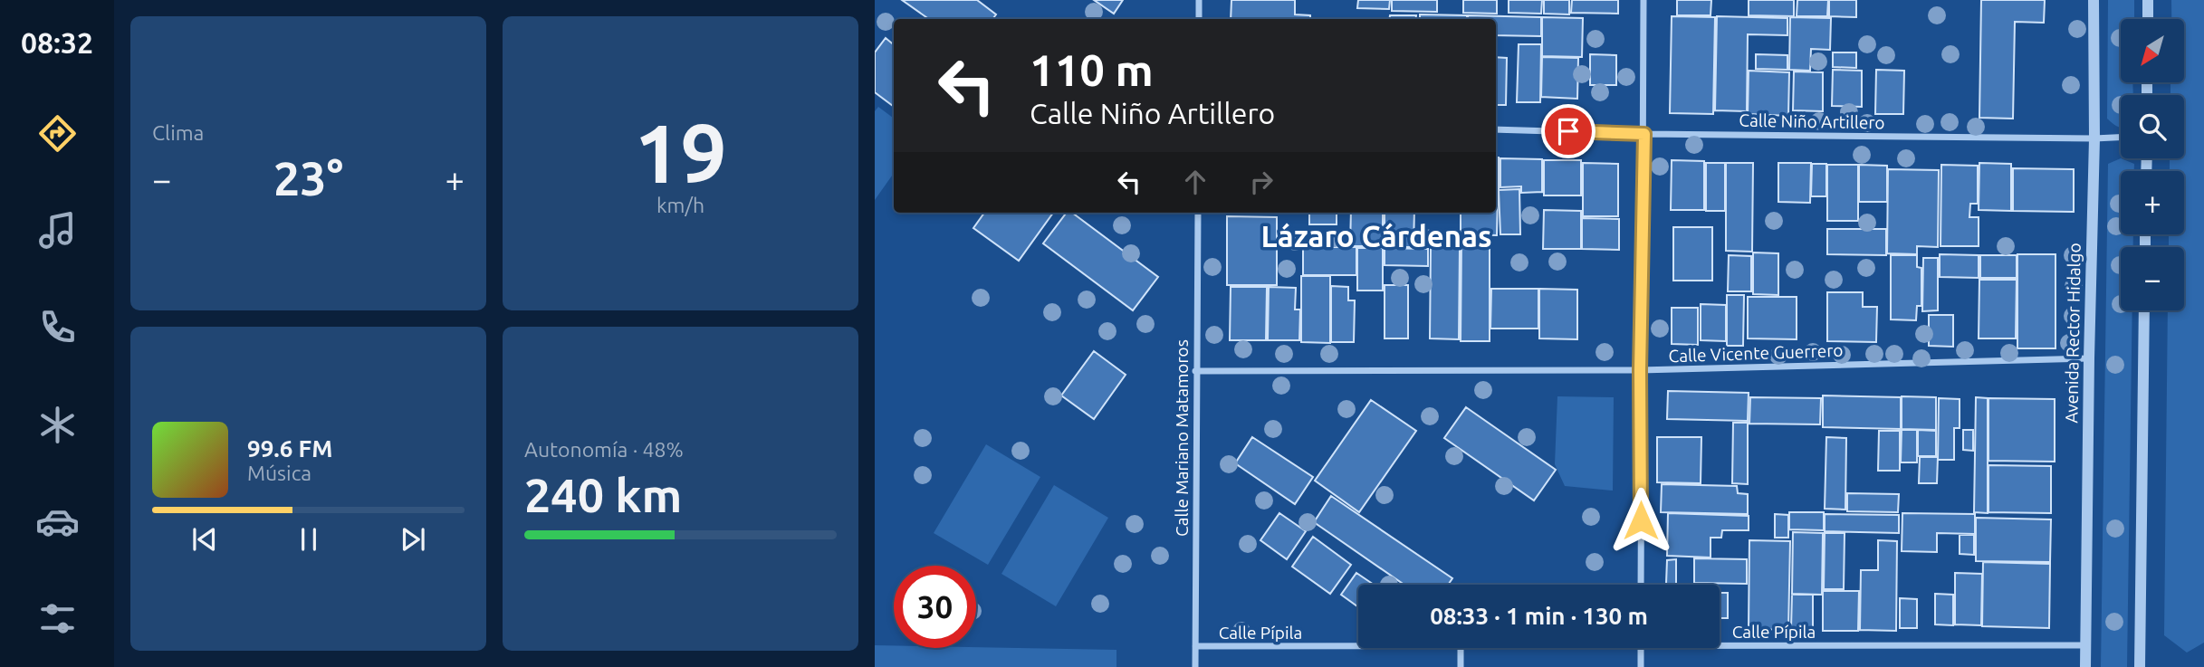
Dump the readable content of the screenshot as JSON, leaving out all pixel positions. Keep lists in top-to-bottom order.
{
  "streets": {
    "street": [
      "Calle Niño Artillero",
      "Avenida Rector Hidalgo",
      "Calle Vicente Guerrero",
      "Calle Mariano Matamoros",
      "Calle Pípila"
    ]
  },
  "crossings": [
    ["Calle Niño Artillero", "Avenida Rector Hidalgo"],
    ["Avenida Rector Hidalgo", "Calle Vicente Guerrero"],
    ["Avenida Rector Hidalgo", "Calle Pípila"],
    ["Calle Vicente Guerrero", "Calle Mariano Matamoros"],
    ["Calle Mariano Matamoros", "Calle Pípila"]
  ],
  "districts": ["Lázaro Cárdenas"],
  "north": "bottom left",
  "page": {
    "tabs": "08:32",
    "tile": [
      "Clima",
      ["19", "km/h"],
      ["Autonomía · 48%", "240 km"]
    ],
    "map_buttons": ["+", "−"],
    "turn": ["110 m", "Calle Niño Artillero"],
    "heat": ["−", "23°", "+"],
    "song": ["99.6 FM", "Música"],
    "limit": "30",
    "trip": "08:33 · 1 min · 130 m"
  }
}
